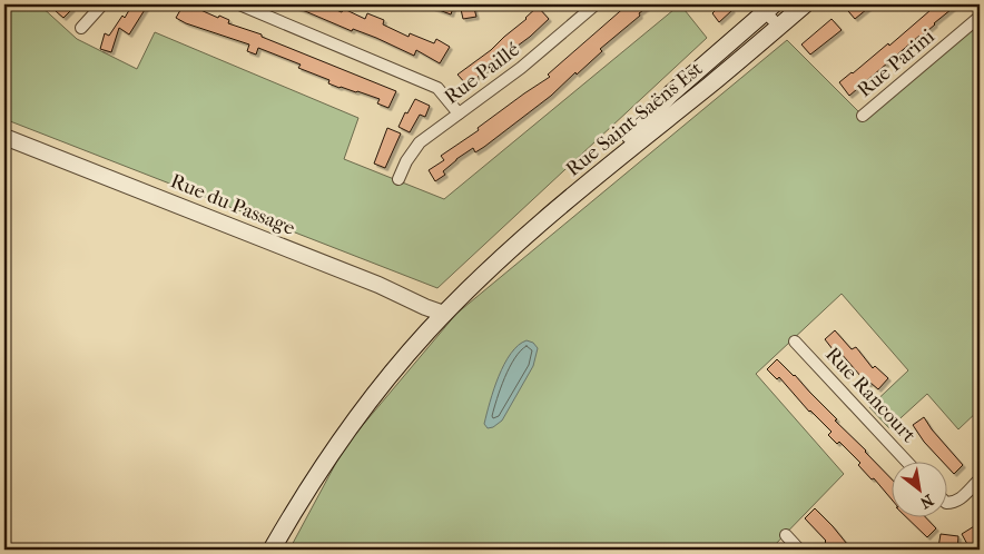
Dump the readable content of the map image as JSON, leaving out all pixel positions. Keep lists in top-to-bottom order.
{
  "streets": {
    "main road": ["Rue Saint-Saëns Est"],
    "street": [
      "Rue Parini",
      "Rue Paillé",
      "Rue du Passage",
      "Rue Rancourt"
    ]
  },
  "north": "bottom right"
}
